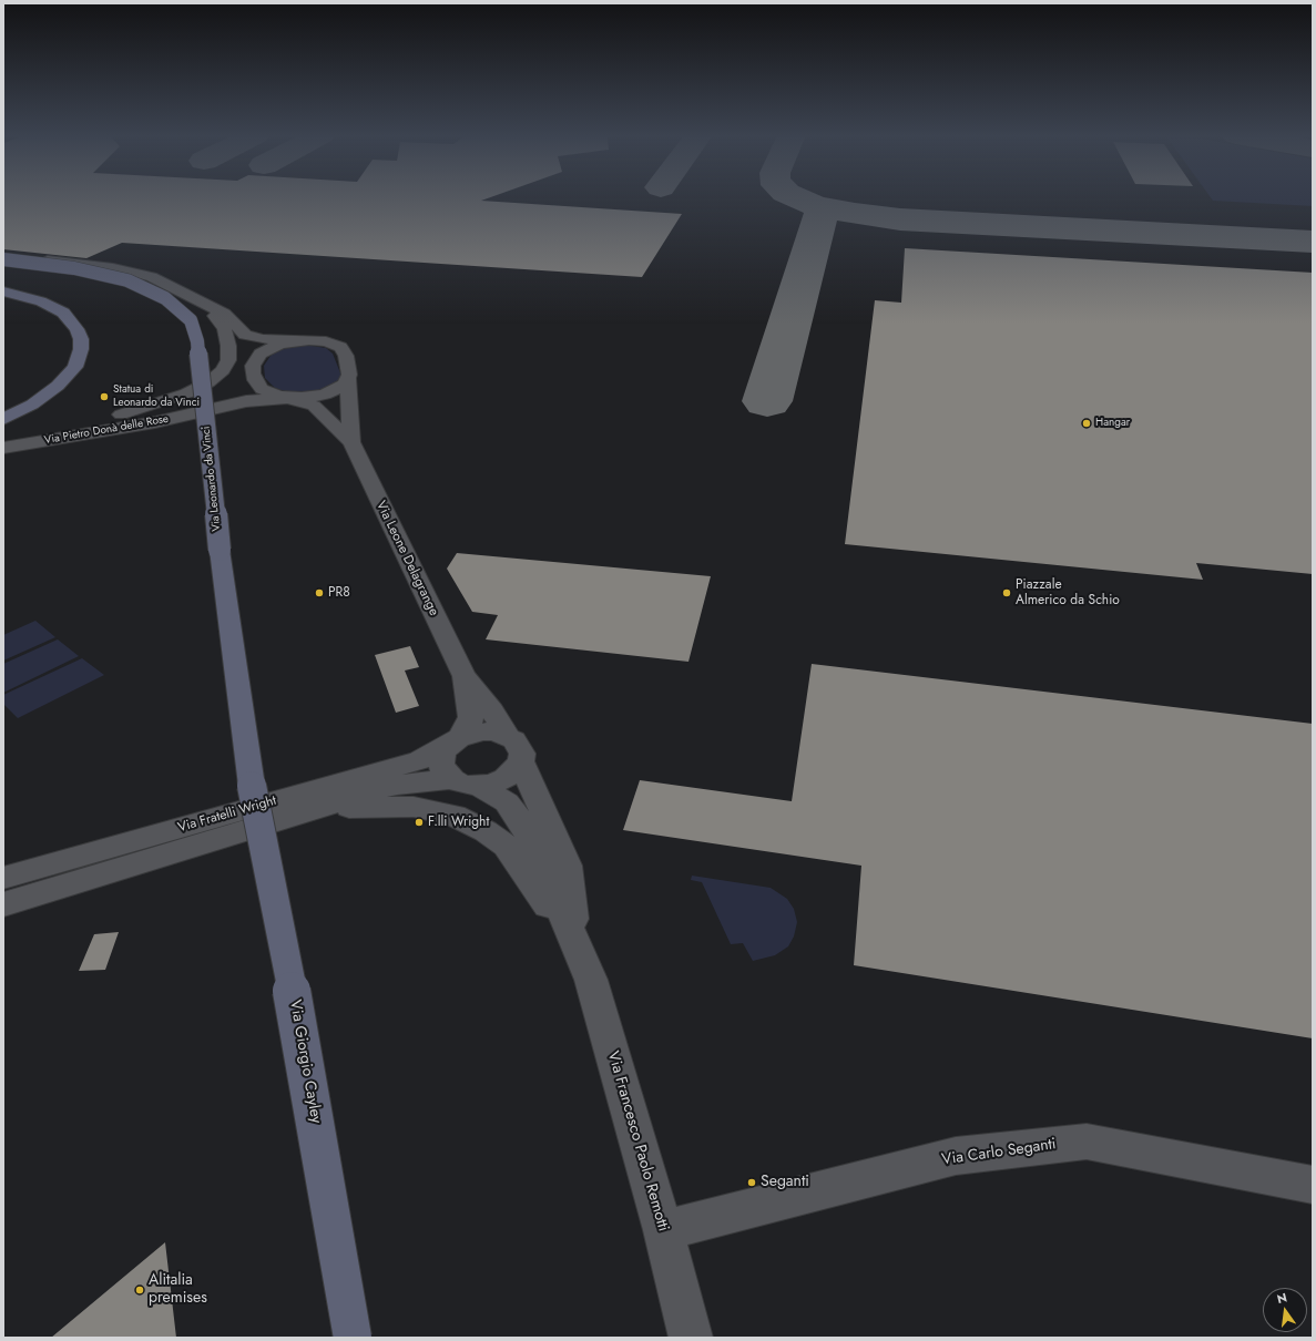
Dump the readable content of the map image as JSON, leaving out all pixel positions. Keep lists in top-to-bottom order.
{
  "streets": {
    "main road": ["Via Leonardo da Vinci", "Via Giorgio Cayley"],
    "street": [
      "Via Pietro Donà delle Rose",
      "Via Leone Delagrange",
      "Via Fratelli Wright",
      "Via Francesco Paolo Remotti",
      "Via Carlo Seganti"
    ]
  },
  "crossings": [
    ["Via Pietro Donà delle Rose", "Via Leone Delagrange"],
    ["Via Leonardo da Vinci", "Via Giorgio Cayley"],
    ["Via Leone Delagrange", "Via Fratelli Wright"],
    ["Via Leone Delagrange", "Via Francesco Paolo Remotti"],
    ["Via Fratelli Wright", "Via Francesco Paolo Remotti"],
    ["Via Francesco Paolo Remotti", "Via Carlo Seganti"]
  ],
  "places": [
    "Statua di Leonardo da Vinci",
    "Hangar",
    "PR8",
    "Piazzale Almerico da Schio",
    "F.lli Wright",
    "Seganti",
    "Alitalia premises"
  ],
  "north": "top"
}
